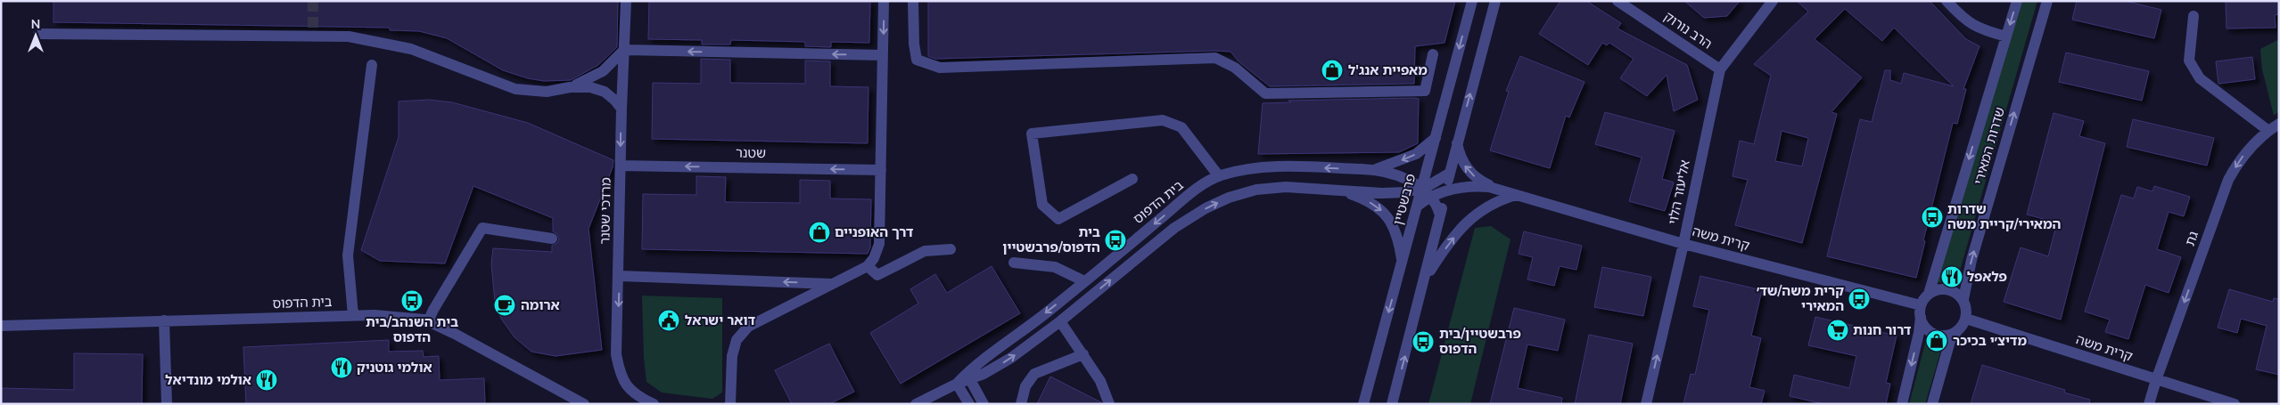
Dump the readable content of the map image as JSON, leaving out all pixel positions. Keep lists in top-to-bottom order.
{
  "streets": {
    "street": [
      "הרב נורוק",
      "שדרות המאירי",
      "שטנר",
      "אליעזר הלוי",
      "פרבשטיין",
      "בית הדפוס",
      "מרדכי שטנר",
      "קרית משה",
      "גת"
    ]
  },
  "crossings": [
    ["הרב נורוק", "אליעזר הלוי"],
    ["שדרות המאירי", "קרית משה"],
    ["שטנר", "מרדכי שטנר"],
    ["אליעזר הלוי", "קרית משה"],
    ["פרבשטיין", "בית הדפוס"],
    ["פרבשטיין", "קרית משה"],
    ["בית הדפוס", "קרית משה"],
    ["קרית משה", "גת"]
  ],
  "one_way": [
    "שטנר",
    "אליעזר הלוי",
    "מרדכי שטנר",
    "גת"
  ],
  "places": {
    "shop": ["מאפיית אנג'ל", "דרך האופניים", "מדיצ׳י בכיכר"],
    "bus stop": [
      "שדרות המאירי/קריית משה",
      "בית הדפוס/פרבשטיין",
      "קרית משה/שד׳ המאירי",
      "בית השנהב/בית הדפוס",
      "פרבשטיין/בית הדפוס"
    ],
    "restaurant": ["פלאפל", "אולמי גוטניק", "אולמי מונדיאל"],
    "cafe": ["ארומה"],
    "public building": ["דואר ישראל"],
    "supermarket": ["דרור חנות"]
  },
  "north": "top"
}
